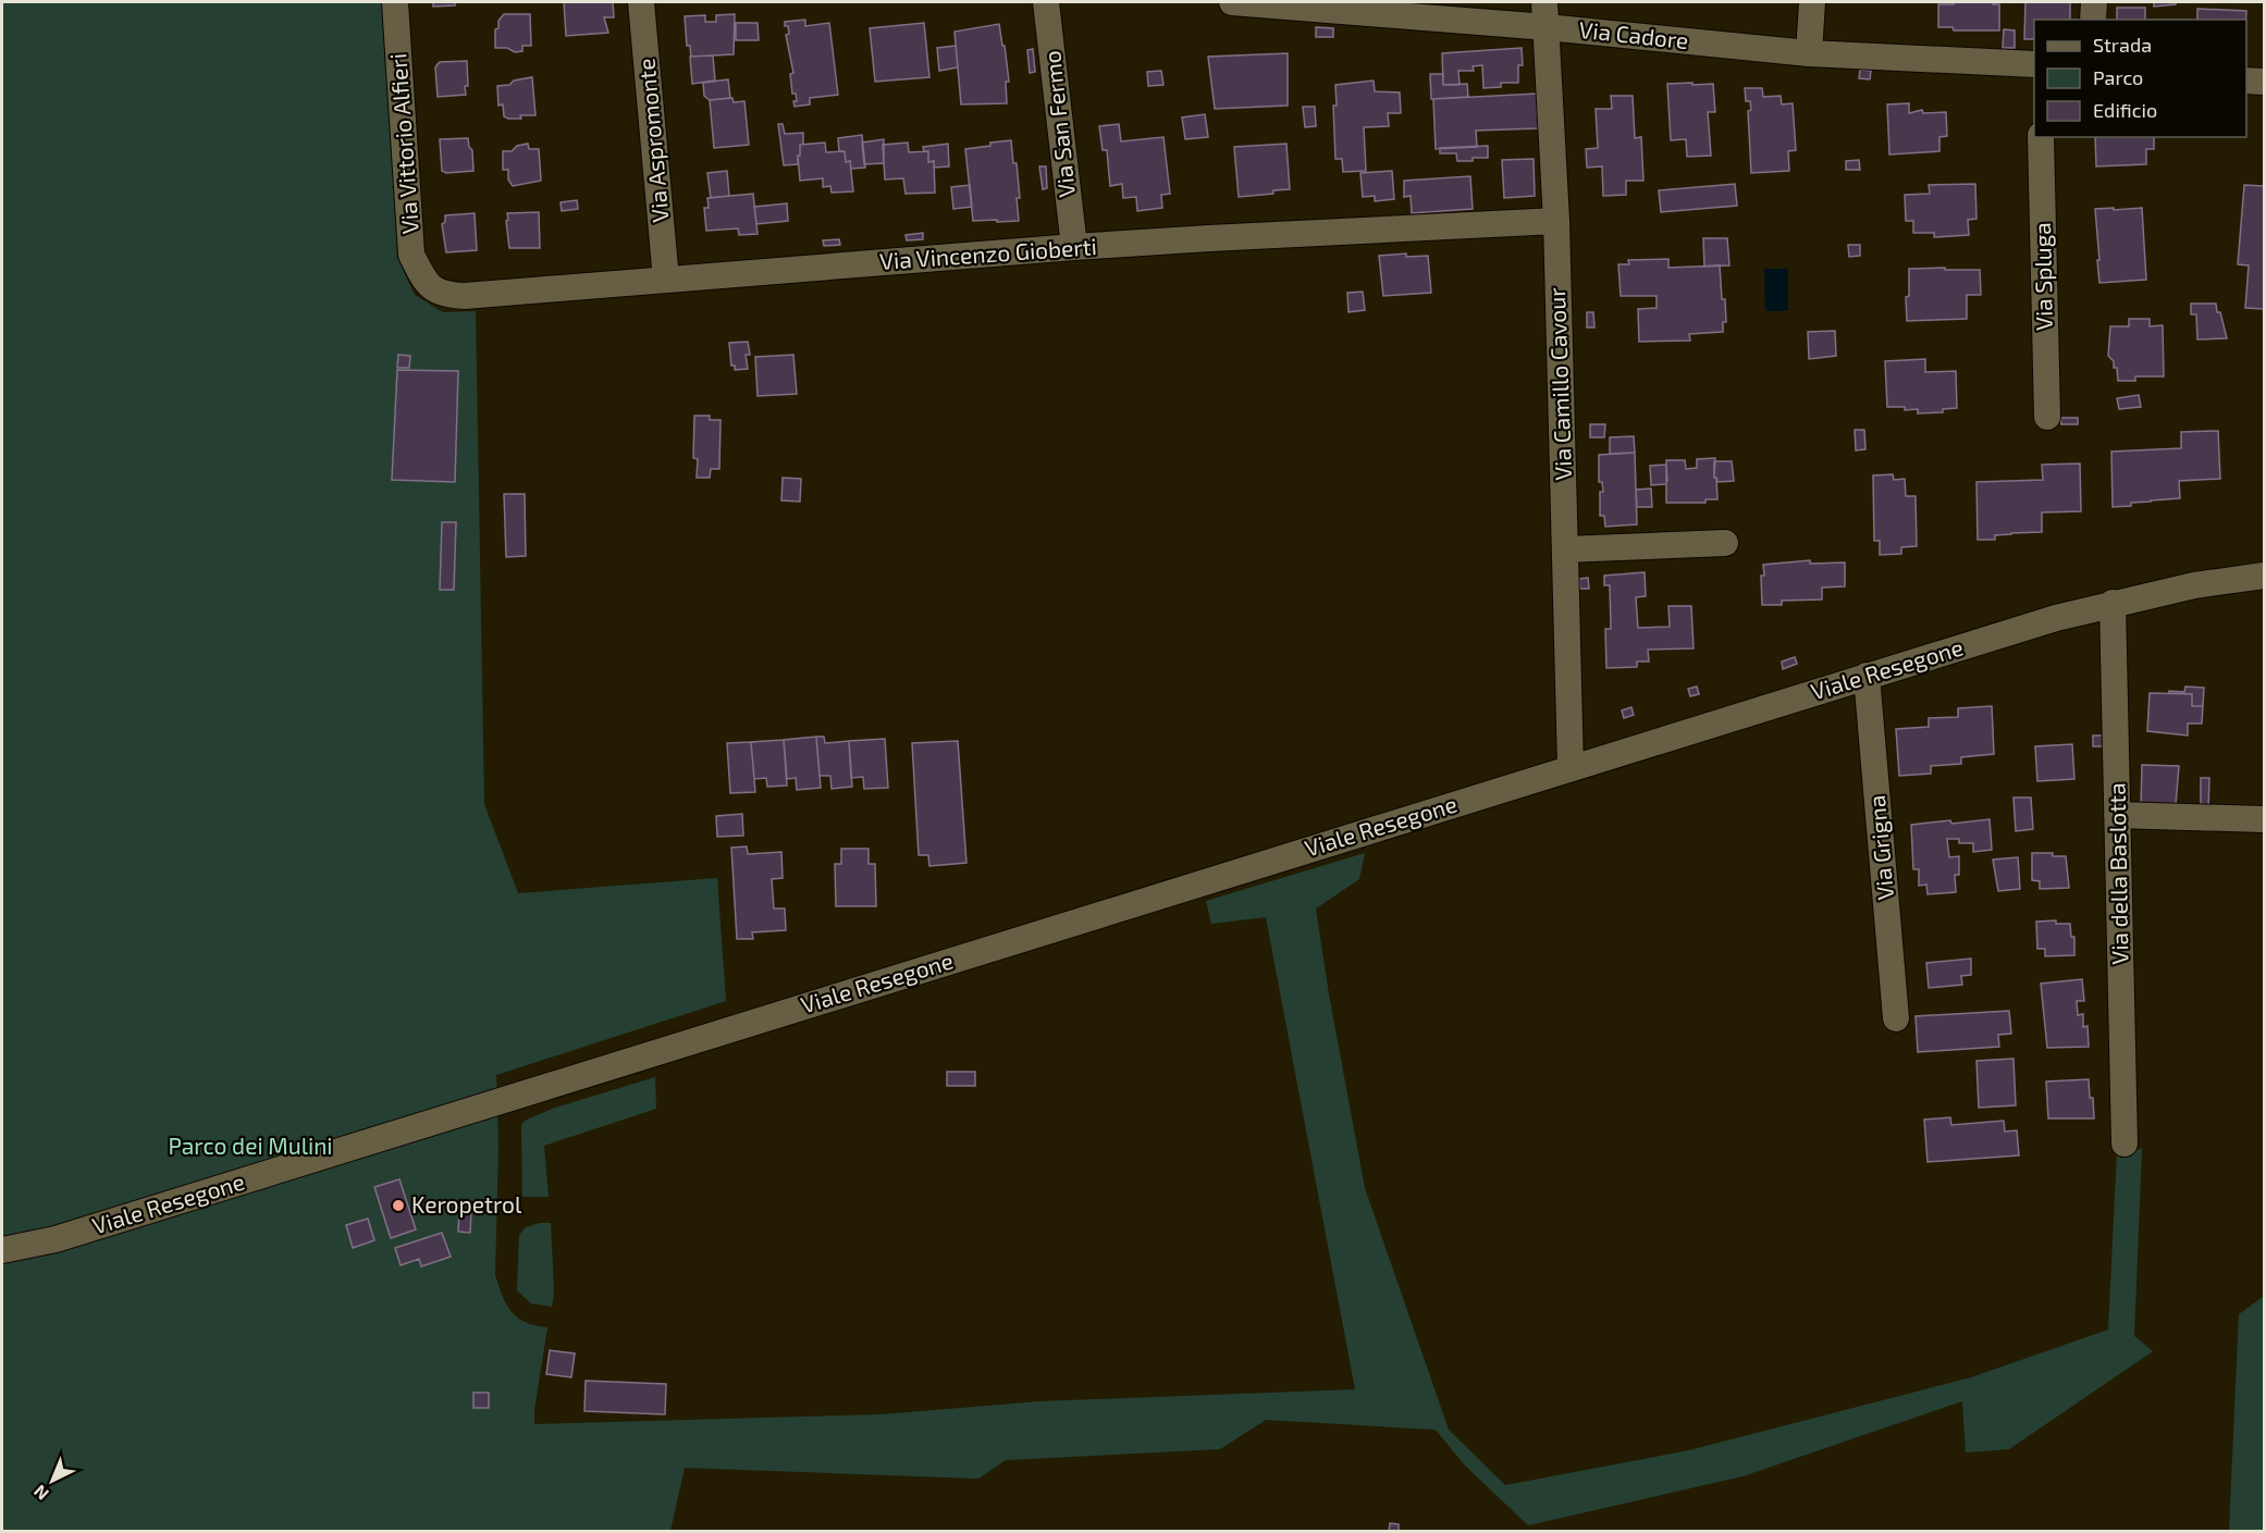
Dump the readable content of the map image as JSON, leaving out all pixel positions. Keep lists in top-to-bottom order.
{
  "streets": {
    "street": [
      "Via Cadore",
      "Via San Fermo",
      "Via Aspromonte",
      "Via Vittorio Alfieri",
      "Via Vincenzo Gioberti",
      "Via Spluga",
      "Via Camillo Cavour",
      "Viale Resegone",
      "Via Grigna",
      "Via della Baslotta"
    ]
  },
  "crossings": [
    ["Via Cadore", "Via Camillo Cavour"],
    ["Via San Fermo", "Via Vincenzo Gioberti"],
    ["Via Aspromonte", "Via Vincenzo Gioberti"],
    ["Via Vittorio Alfieri", "Via Vincenzo Gioberti"],
    ["Via Vincenzo Gioberti", "Via Camillo Cavour"],
    ["Via Camillo Cavour", "Viale Resegone"],
    ["Viale Resegone", "Via Grigna"],
    ["Viale Resegone", "Via della Baslotta"]
  ],
  "parks": ["Parco dei Mulini"],
  "places": ["Keropetrol"],
  "legend": ["Strada", "Parco", "Edificio"],
  "north": "bottom left"
}
